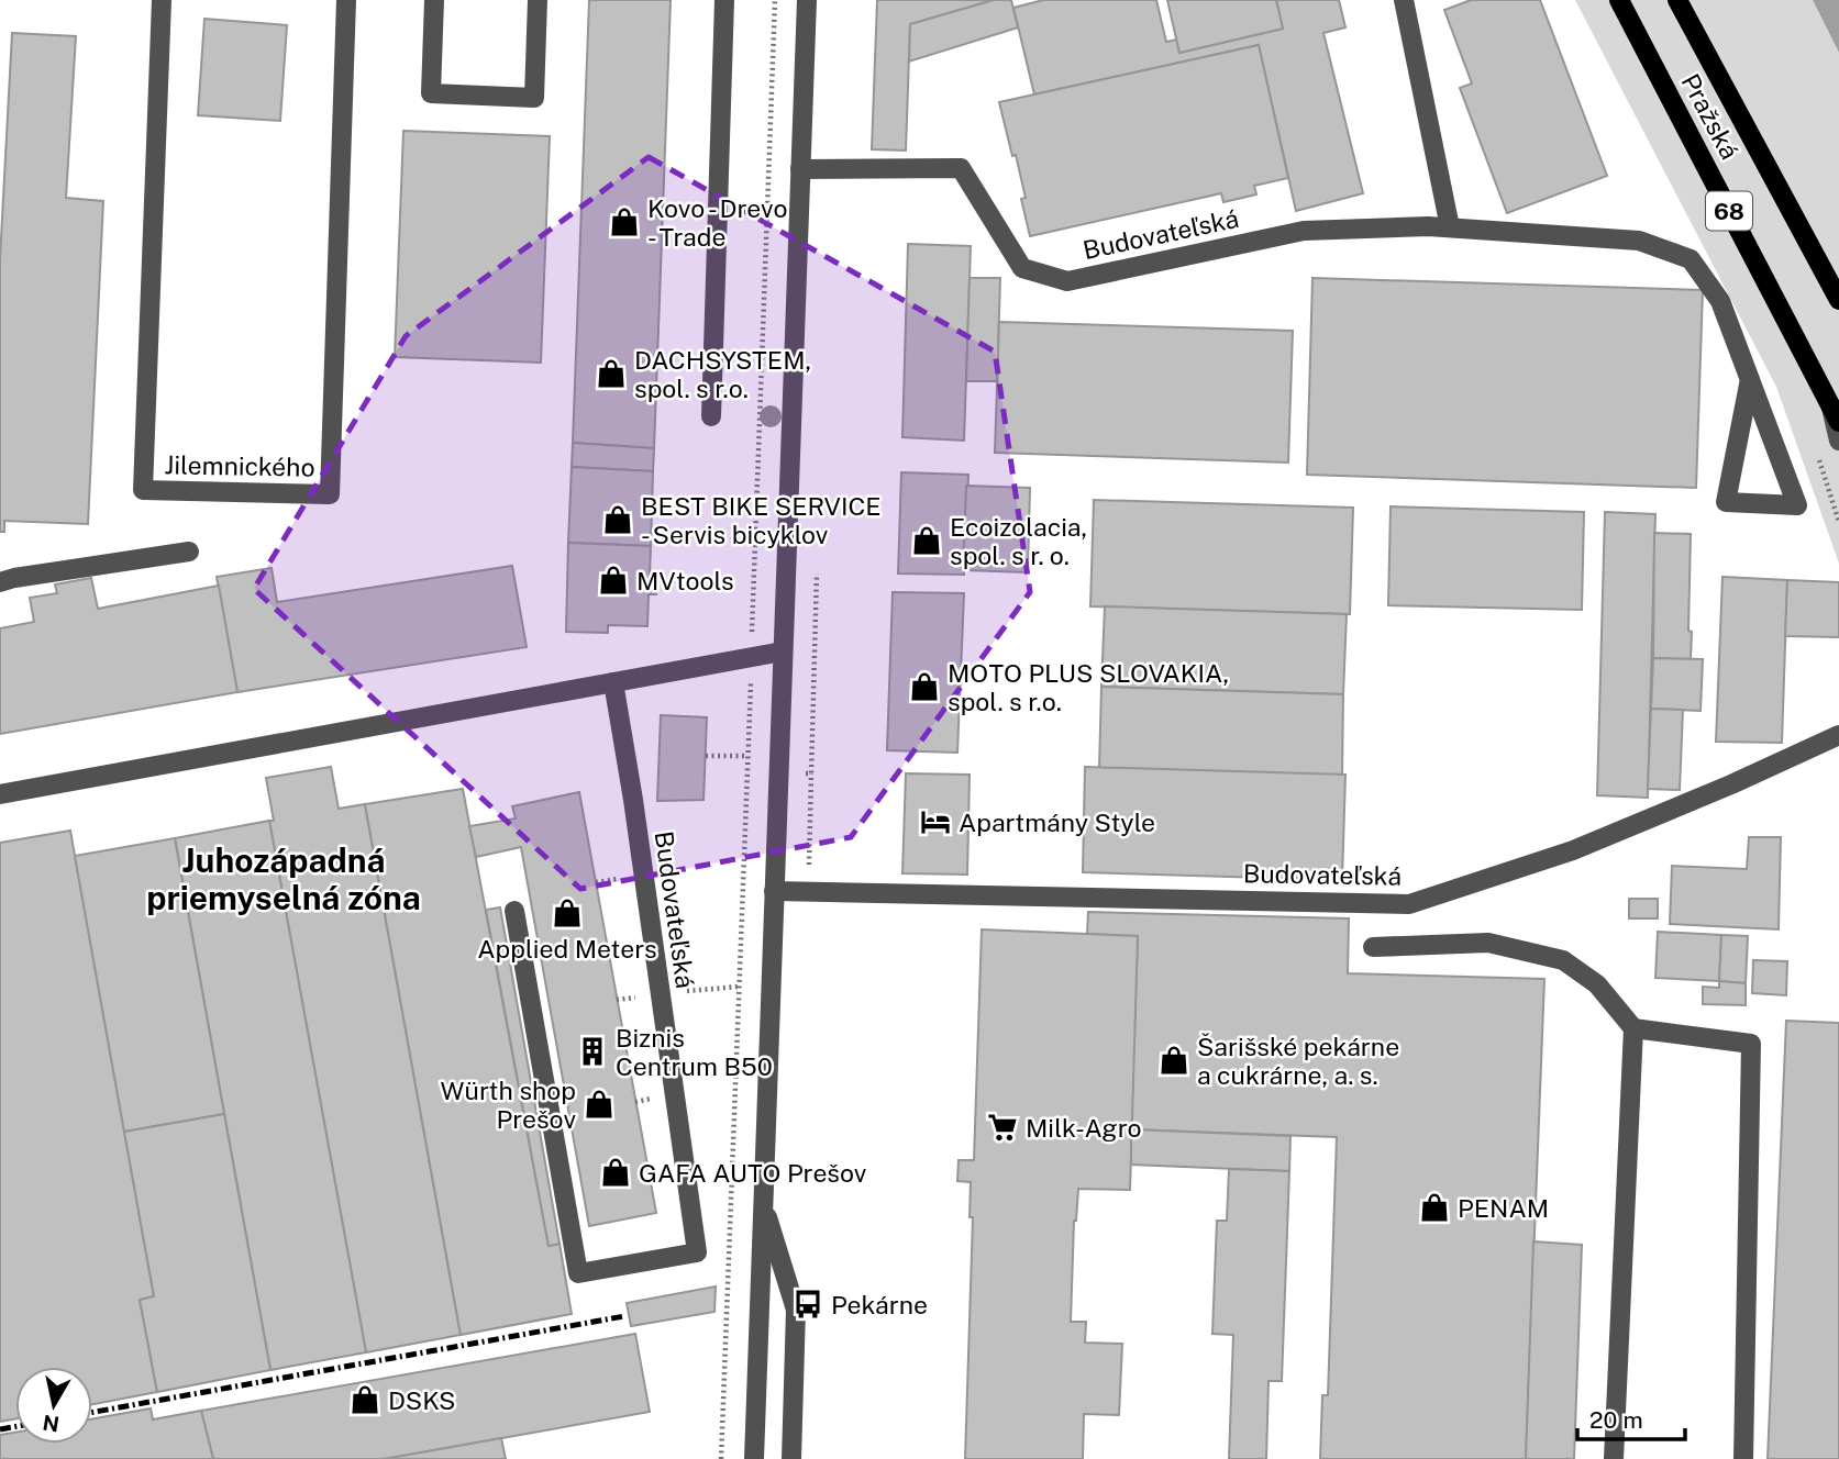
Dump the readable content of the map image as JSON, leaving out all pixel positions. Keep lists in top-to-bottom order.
{
  "streets": {
    "main road": ["Pražská", "68"],
    "street": ["Budovateľská", "Jilemnického"]
  },
  "districts": ["Juhozápadná priemyselná zóna"],
  "places": {
    "shop": [
      "Kovo - Drevo - Trade",
      "DACHSYSTEM, spol. s r.o.",
      "BEST BIKE SERVICE - Servis bicyklov",
      "Ecoizolacia, spol. s r. o.",
      "MVtools",
      "MOTO PLUS SLOVAKIA, spol. s r.o.",
      "Applied Meters",
      "Šarišské pekárne a cukrárne, a. s.",
      "Würth shop Prešov",
      "GAFA AUTO Prešov",
      "PENAM",
      "DSKS"
    ],
    "hotel": ["Apartmány Style"],
    "building": ["Biznis Centrum B50"],
    "supermarket": ["Milk-Agro"],
    "bus stop": ["Pekárne"]
  },
  "scale_bar": "20 m",
  "north": "bottom"
}
